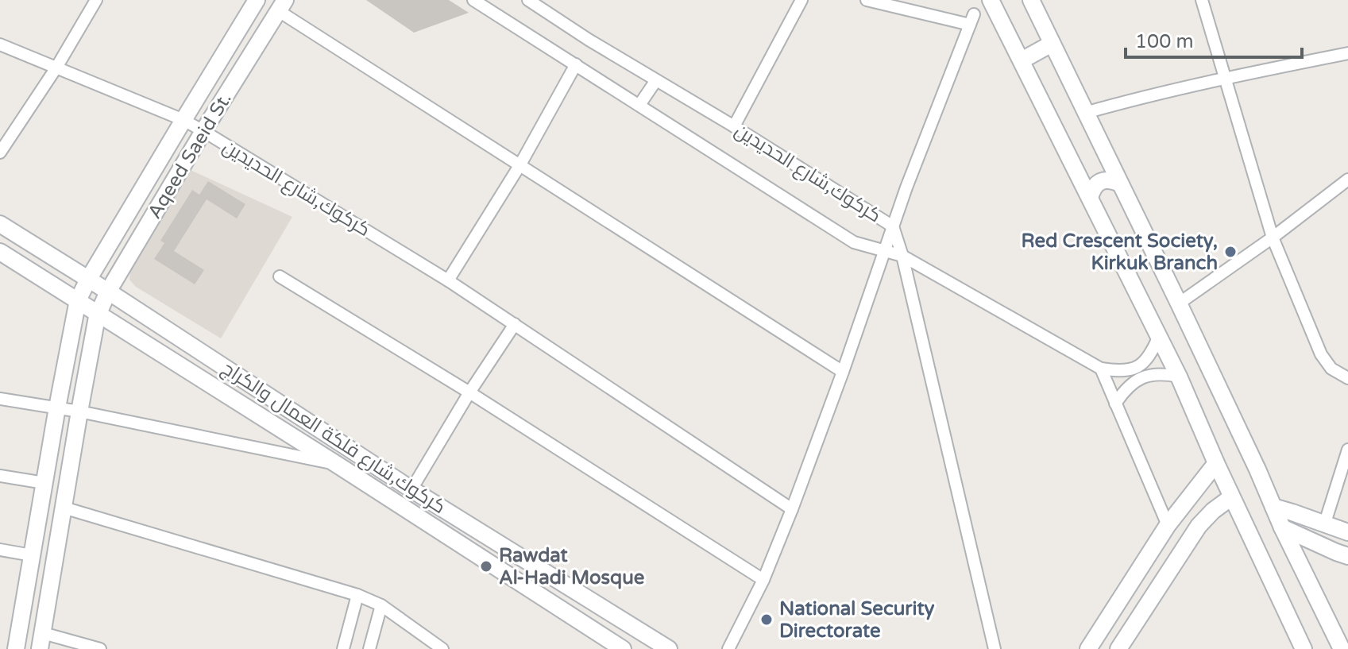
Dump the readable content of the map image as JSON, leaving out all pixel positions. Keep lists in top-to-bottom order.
{
  "streets": {
    "street": ["Aqeed Saeid St.", "كركوك,شارع الحديدين", "كركوك,شارع فلكة العمال والكراج"]
  },
  "crossings": [
    ["Aqeed Saeid St.", "كركوك,شارع الحديدين"],
    ["Aqeed Saeid St.", "كركوك,شارع فلكة العمال والكراج"]
  ],
  "places": ["Red Crescent Society, Kirkuk Branch", "Rawdat Al-Hadi Mosque", "National Security Directorate"],
  "scale_bar": "100 m"
}
